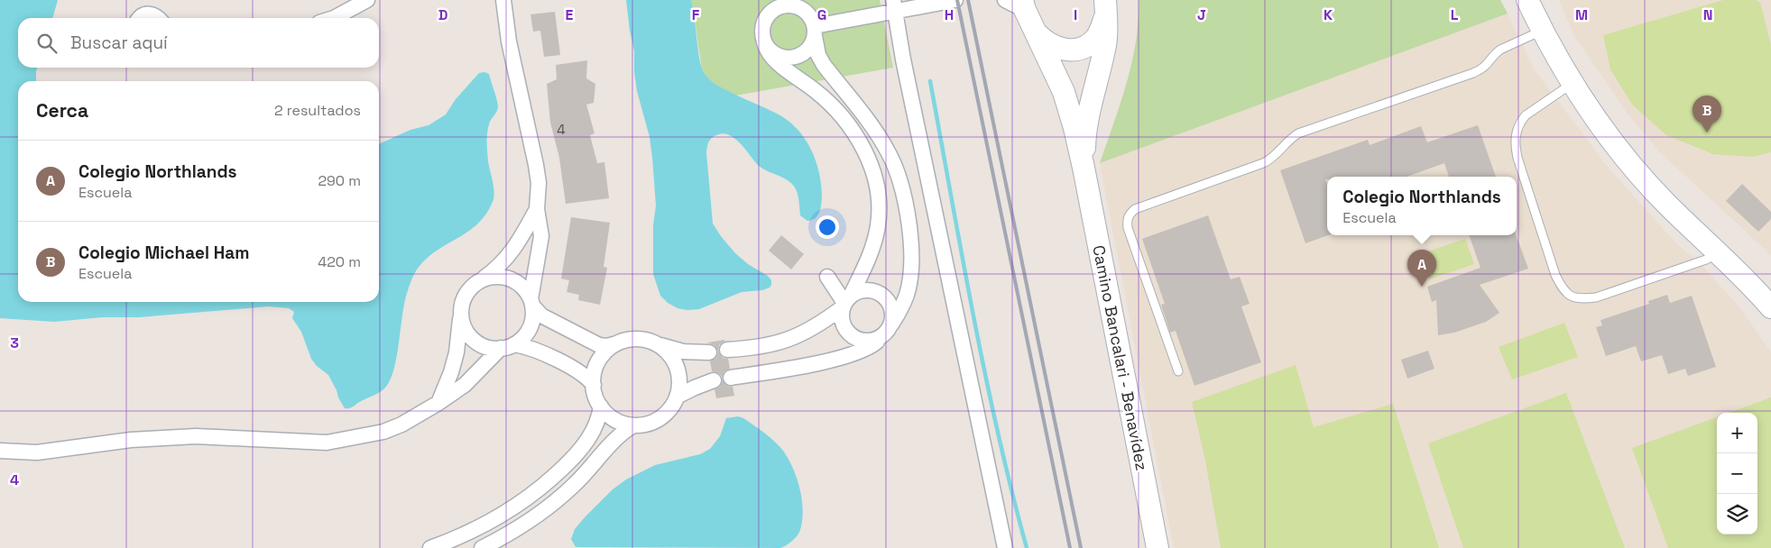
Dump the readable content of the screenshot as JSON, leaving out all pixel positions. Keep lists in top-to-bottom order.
{
  "streets": {
    "main road": ["Camino Bancalari - Benavídez"]
  },
  "house_numbers": ["4"],
  "page": {
    "search": "Buscar aquí",
    "heading": ["Cerca", "2 resultados"],
    "pins": ["B", "A"],
    "list": [
      {
        "mark": "A",
        "name": "Colegio Northlands",
        "note": "Escuela",
        "value": "290 m"
      },
      {
        "mark": "B",
        "name": "Colegio Michael Ham",
        "note": "Escuela",
        "value": "420 m"
      }
    ],
    "popup": ["Colegio Northlands", "Escuela"],
    "map_buttons": ["+", "−"]
  },
  "grid": {
    "columns": [
      "D",
      "E",
      "F",
      "G",
      "H",
      "I",
      "J",
      "K",
      "L",
      "M",
      "N"
    ],
    "rows": ["3", "4"]
  }
}
